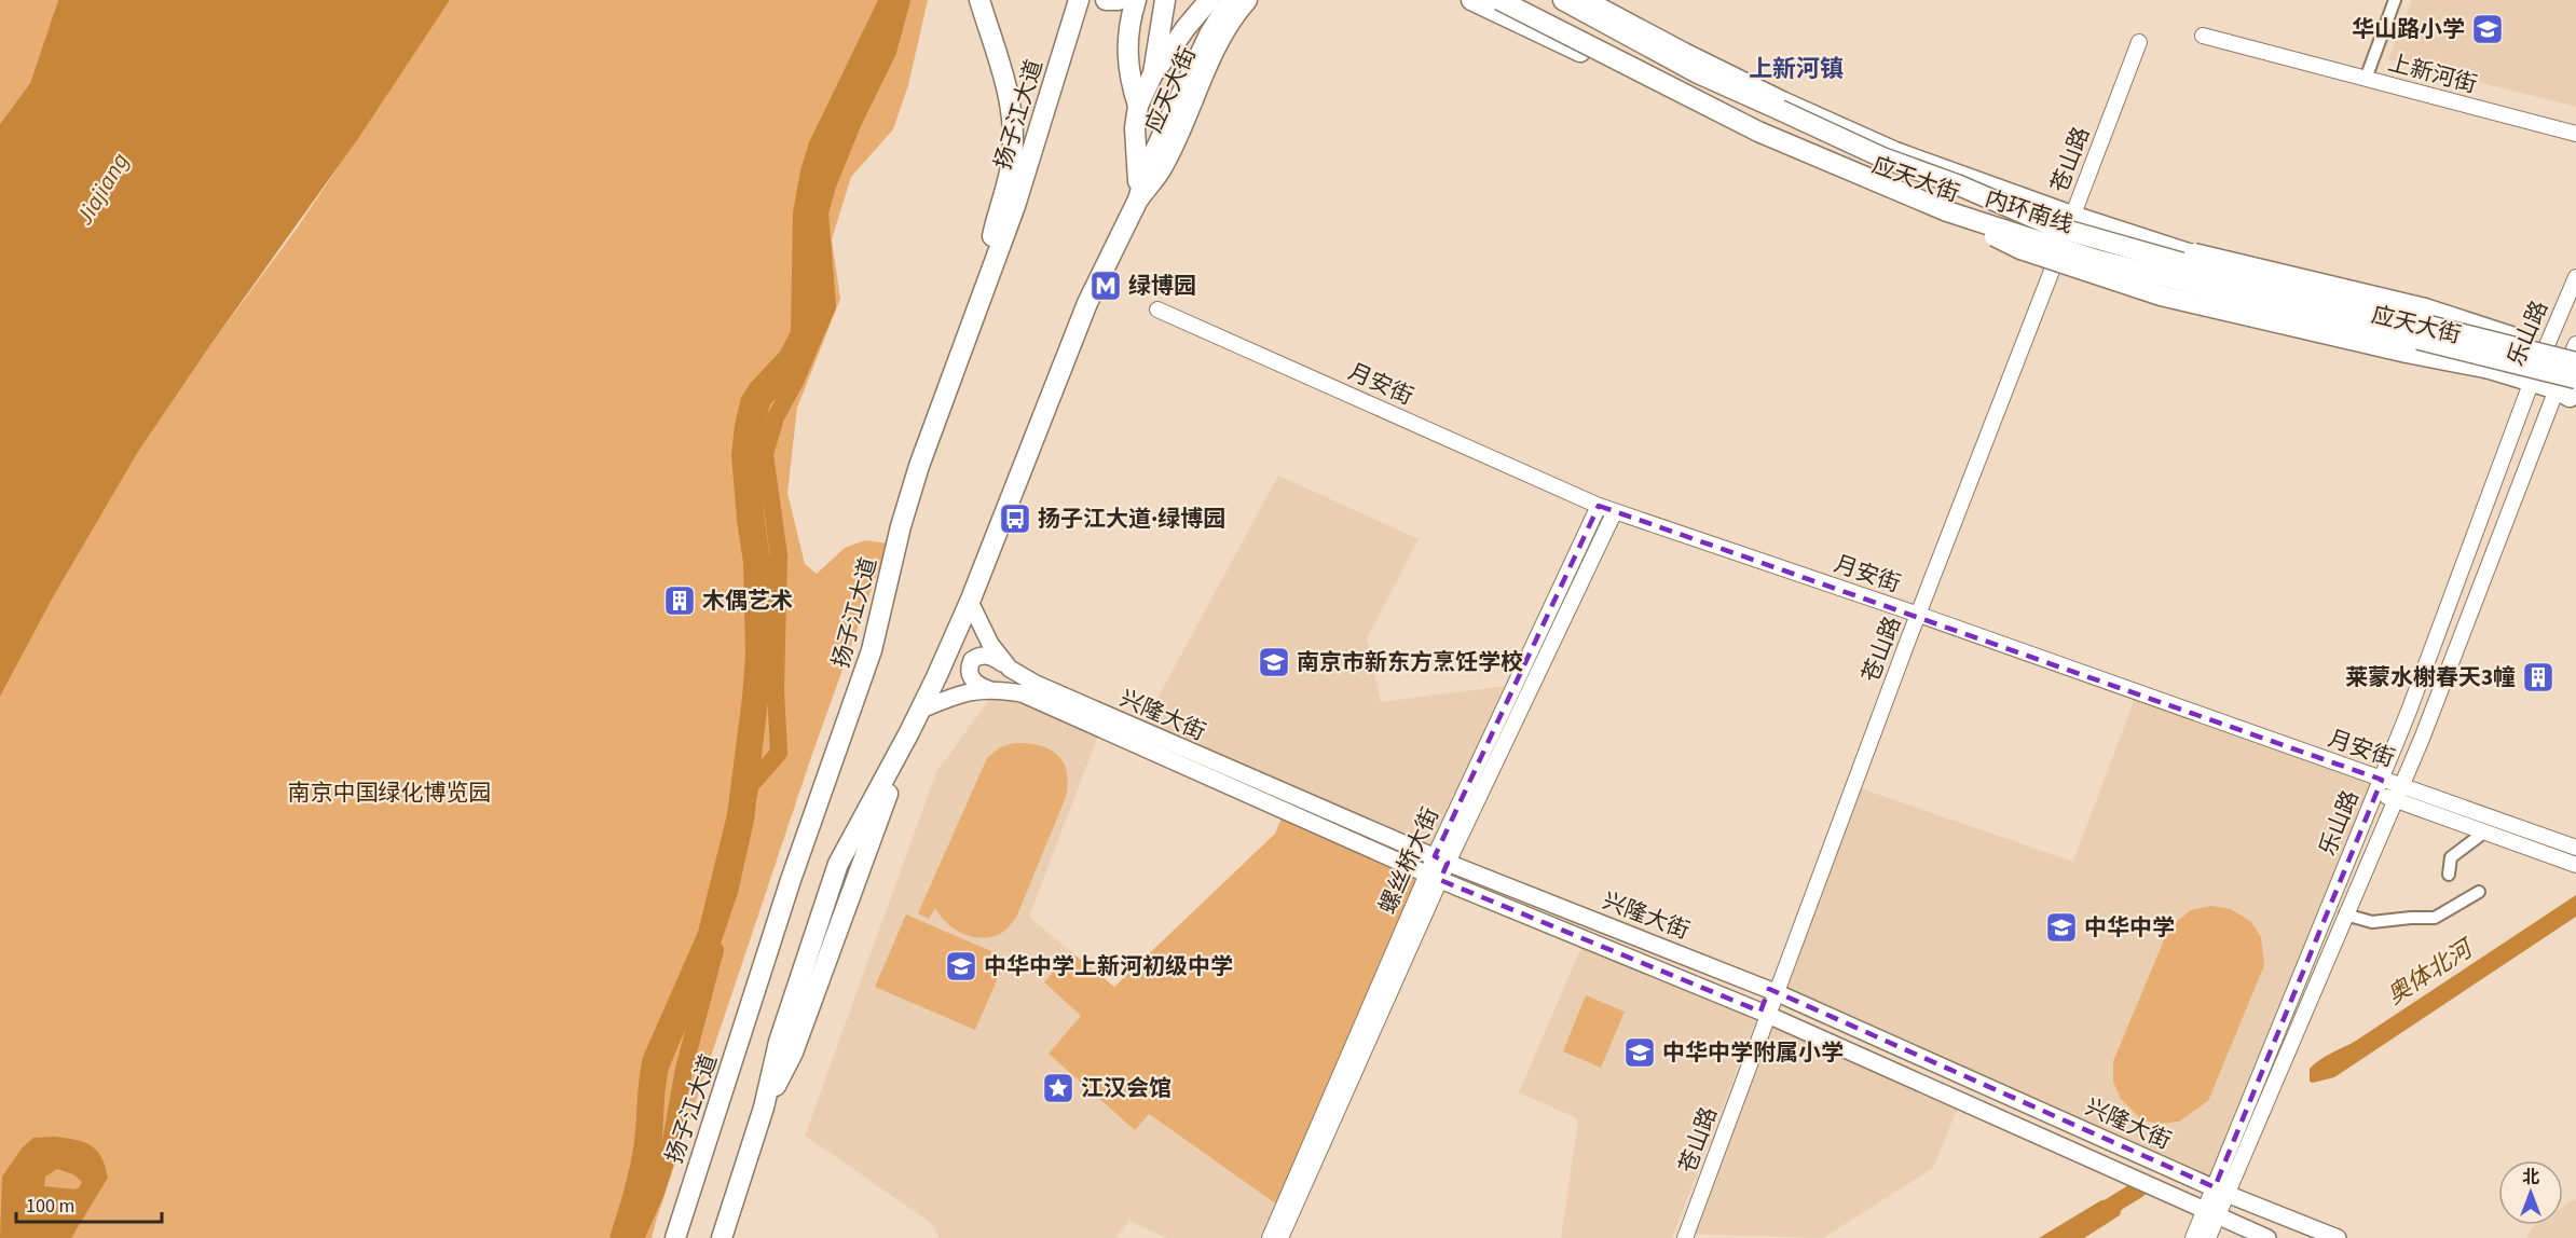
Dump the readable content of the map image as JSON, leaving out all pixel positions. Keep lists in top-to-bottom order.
{
  "streets": {
    "main road": [
      "应天大街",
      "扬子江大道",
      "内环南线",
      "兴隆大街"
    ],
    "street": [
      "上新河街",
      "苍山路",
      "乐山路",
      "月安街",
      "螺丝桥大街"
    ]
  },
  "crossings": [
    ["应天大街", "苍山路"],
    ["应天大街", "内环南线"],
    ["应天大街", "乐山路"],
    ["苍山路", "月安街"],
    ["苍山路", "兴隆大街"],
    ["内环南线", "乐山路"],
    ["乐山路", "月安街"],
    ["乐山路", "兴隆大街"],
    ["月安街", "螺丝桥大街"],
    ["兴隆大街", "螺丝桥大街"]
  ],
  "districts": ["上新河镇"],
  "water": ["Jiajiang", "奥体北河"],
  "parks": ["南京中国绿化博览园"],
  "places": {
    "school or university": [
      "华山路小学",
      "南京市新东方烹饪学校",
      "中华中学",
      "中华中学上新河初级中学",
      "中华中学附属小学"
    ],
    "metro station": ["绿博园"],
    "bus stop": ["扬子江大道·绿博园"],
    "building": ["木偶艺术", "莱蒙水榭春天3幢"],
    "place": ["江汉会馆"]
  },
  "scale_bar": "100 m",
  "north": "top"
}
